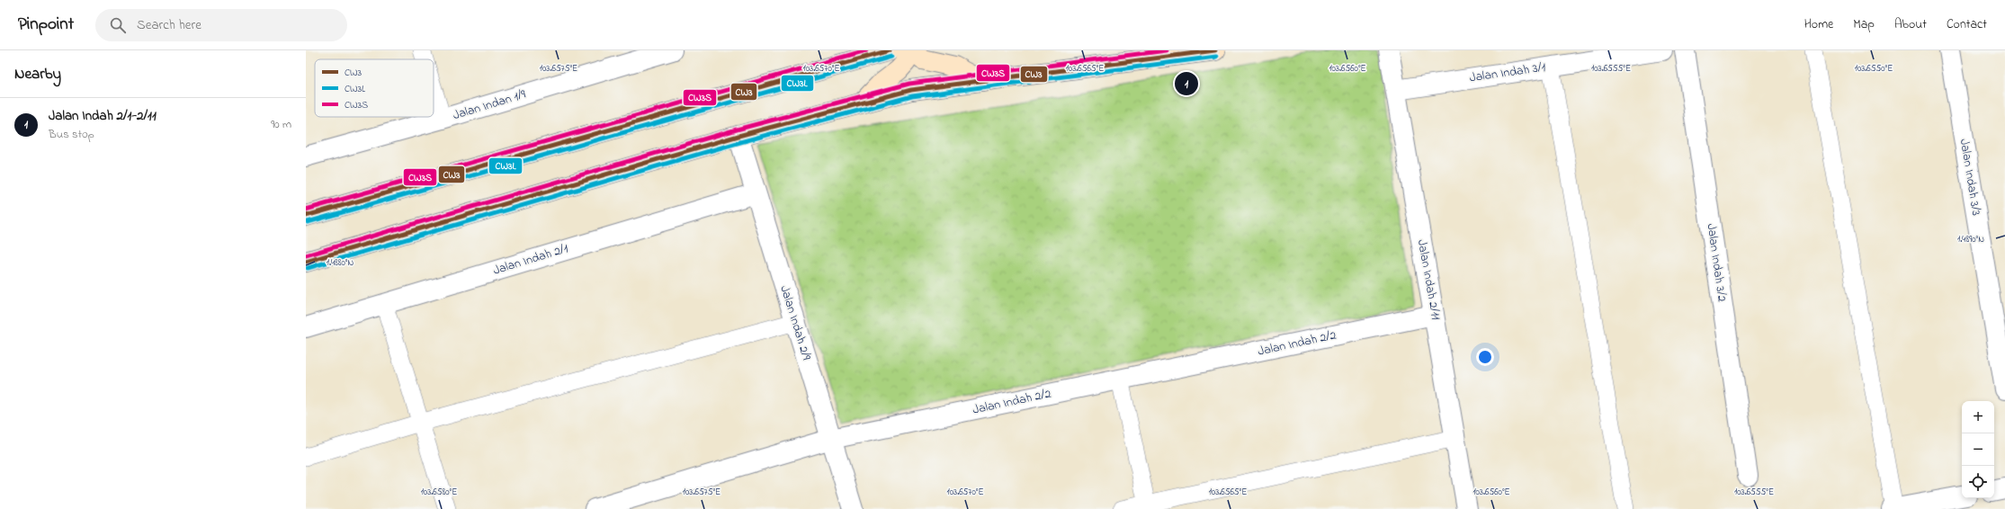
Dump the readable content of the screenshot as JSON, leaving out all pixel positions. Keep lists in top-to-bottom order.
{
  "streets": {
    "street": [
      "Jalan Indah 3/1",
      "Jalan Indan 1/9",
      "Jalan Indah 3/3",
      "Jalan Indah 2/1",
      "Jalan Indah 3/2",
      "Jalan Indah 2/11",
      "Jalan Indah 2/9",
      "Jalan Indah 2/2"
    ]
  },
  "crossings": [
    ["Jalan Indah 3/1", "Jalan Indah 2/11"],
    ["Jalan Indah 2/1", "Jalan Indah 2/9"],
    ["Jalan Indah 2/11", "Jalan Indah 2/2"],
    ["Jalan Indah 2/9", "Jalan Indah 2/2"]
  ],
  "lines": ["transit line CW3", "transit line CW3S", "transit line CW3L"],
  "legend": ["CW3", "CW3L", "CW3S"],
  "page": {
    "header": "Pinpoint",
    "search": "Search here",
    "nav": [
      "Home",
      "Map",
      "About",
      "Contact"
    ],
    "heading": "Nearby",
    "pins": "1",
    "list": [
      {
        "mark": "1",
        "name": "Jalan Indah 2/1-2/11",
        "note": "Bus stop",
        "value": "90 m"
      }
    ],
    "map_buttons": ["+", "−"]
  },
  "coordinates": [
    "103.6575°E",
    "103.6570°E",
    "103.6565°E",
    "103.6560°E",
    "103.6555°E",
    "103.6550°E",
    "1.4890°N",
    "1.4880°N",
    "103.6580°E"
  ]
}
